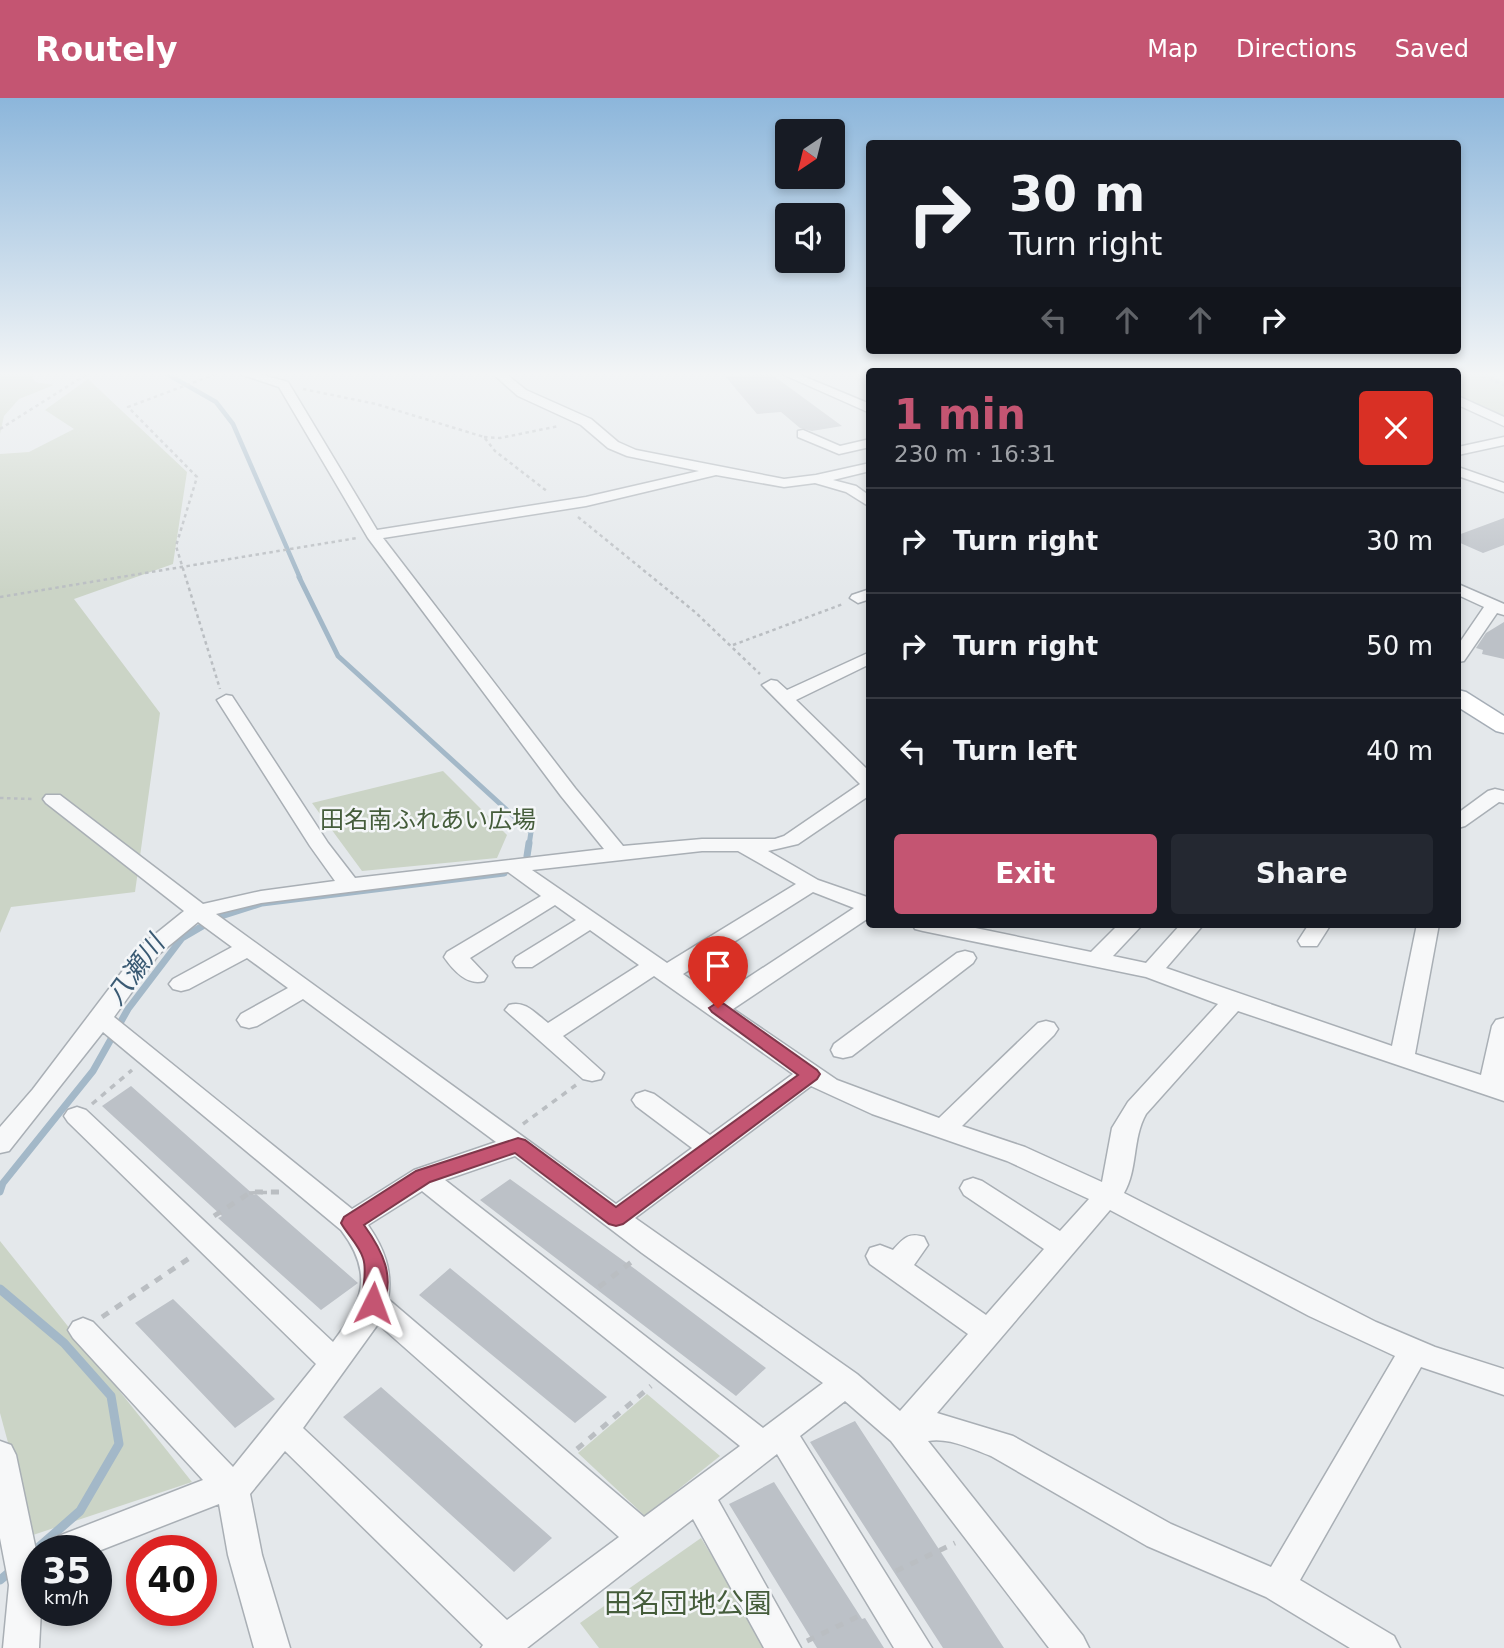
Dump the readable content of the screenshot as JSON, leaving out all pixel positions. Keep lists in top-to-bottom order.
{
  "water": ["八瀬川"],
  "parks": ["田名南ふれあい広場", "田名団地公園"],
  "north": "bottom left",
  "page": {
    "header": "Routely",
    "nav": ["Map", "Directions", "Saved"],
    "turn": ["30 m", "Turn right"],
    "heading": ["1 min", "230 m · 16:31"],
    "list": [
      {
        "name": "Turn right",
        "value": "30 m"
      },
      {
        "name": "Turn right",
        "value": "50 m"
      },
      {
        "name": "Turn left",
        "value": "40 m"
      }
    ],
    "buttons": ["Exit", "Share"],
    "speed": "35 km/h",
    "limit": "40"
  }
}
